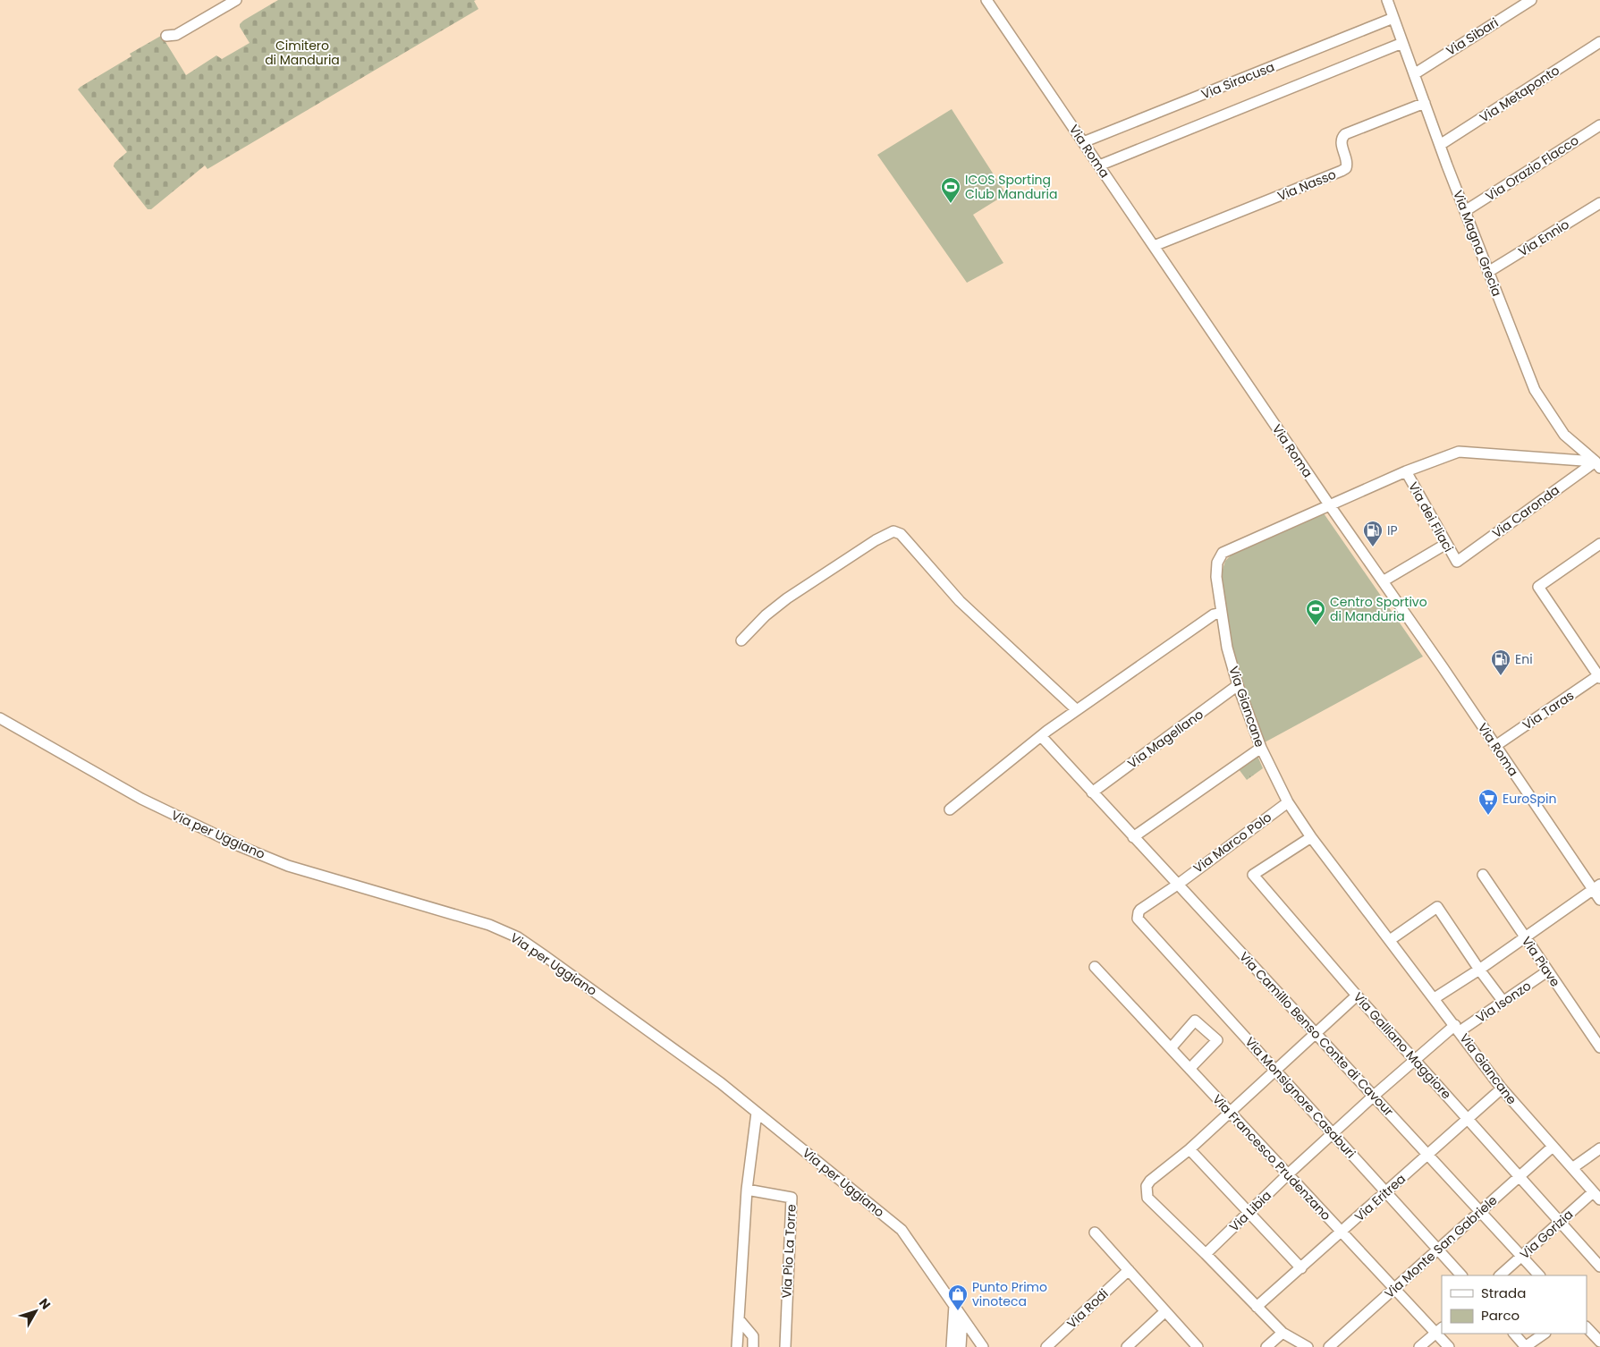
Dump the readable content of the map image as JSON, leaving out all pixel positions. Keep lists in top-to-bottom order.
{
  "streets": {
    "street": [
      "Via Sibari",
      "Via Siracusa",
      "Via Metaponto",
      "Via Roma",
      "Via Orazio Flacco",
      "Via Nasso",
      "Via Ennio",
      "Via Magna Grecia",
      "Via Caronda",
      "Via dei Fliaci",
      "Via Giancane",
      "Via Taras",
      "Via Magellano",
      "Via per Uggiano",
      "Via Marco Polo",
      "Via Piave",
      "Via Isonzo",
      "Via Camillo Benso Conte di Cavour",
      "Via Galliano Maggiore",
      "Via Monsignore Casaburi",
      "Via Francesco Prudenzano",
      "Via Eritrea",
      "Via Libia",
      "Via Gorizia",
      "Via Monte San Gabriele",
      "Via Pio La Torre",
      "Via Rodi"
    ]
  },
  "crossings": [
    ["Via Sibari", "Via Magna Grecia"],
    ["Via Siracusa", "Via Roma"],
    ["Via Siracusa", "Via Magna Grecia"],
    ["Via Metaponto", "Via Magna Grecia"],
    ["Via Roma", "Via Nasso"],
    ["Via Roma", "Via Giancane"],
    ["Via Roma", "Via Taras"],
    ["Via Orazio Flacco", "Via Magna Grecia"],
    ["Via Nasso", "Via Magna Grecia"],
    ["Via Ennio", "Via Magna Grecia"],
    ["Via Magna Grecia", "Via Caronda"],
    ["Via Caronda", "Via dei Fliaci"],
    ["Via Giancane", "Via Magellano"],
    ["Via Giancane", "Via Marco Polo"],
    ["Via Giancane", "Via Isonzo"],
    ["Via Giancane", "Via Galliano Maggiore"],
    ["Via Giancane", "Via Eritrea"],
    ["Via Giancane", "Via Libia"],
    ["Via Giancane", "Via Gorizia"],
    ["Via Giancane", "Via Monte San Gabriele"],
    ["Via Magellano", "Via Camillo Benso Conte di Cavour"],
    ["Via Marco Polo", "Via Camillo Benso Conte di Cavour"],
    ["Via Marco Polo", "Via Monsignore Casaburi"],
    ["Via Piave", "Via Isonzo"],
    ["Via Isonzo", "Via Libia"],
    ["Via Camillo Benso Conte di Cavour", "Via Eritrea"],
    ["Via Camillo Benso Conte di Cavour", "Via Libia"],
    ["Via Camillo Benso Conte di Cavour", "Via Gorizia"],
    ["Via Camillo Benso Conte di Cavour", "Via Monte San Gabriele"],
    ["Via Galliano Maggiore", "Via Eritrea"],
    ["Via Galliano Maggiore", "Via Libia"],
    ["Via Galliano Maggiore", "Via Gorizia"],
    ["Via Galliano Maggiore", "Via Monte San Gabriele"],
    ["Via Monsignore Casaburi", "Via Eritrea"],
    ["Via Monsignore Casaburi", "Via Libia"],
    ["Via Monsignore Casaburi", "Via Monte San Gabriele"],
    ["Via Francesco Prudenzano", "Via Eritrea"],
    ["Via Francesco Prudenzano", "Via Libia"],
    ["Via Francesco Prudenzano", "Via Monte San Gabriele"]
  ],
  "parks": ["Cimitero di Manduria"],
  "places": {
    "sports": ["ICOS Sporting Club Manduria", "Centro Sportivo di Manduria"],
    "fuel station": ["IP", "Eni"],
    "supermarket": ["EuroSpin"],
    "shop": ["Punto Primo vinoteca"]
  },
  "legend": ["Strada", "Parco"],
  "north": "top right"
}
